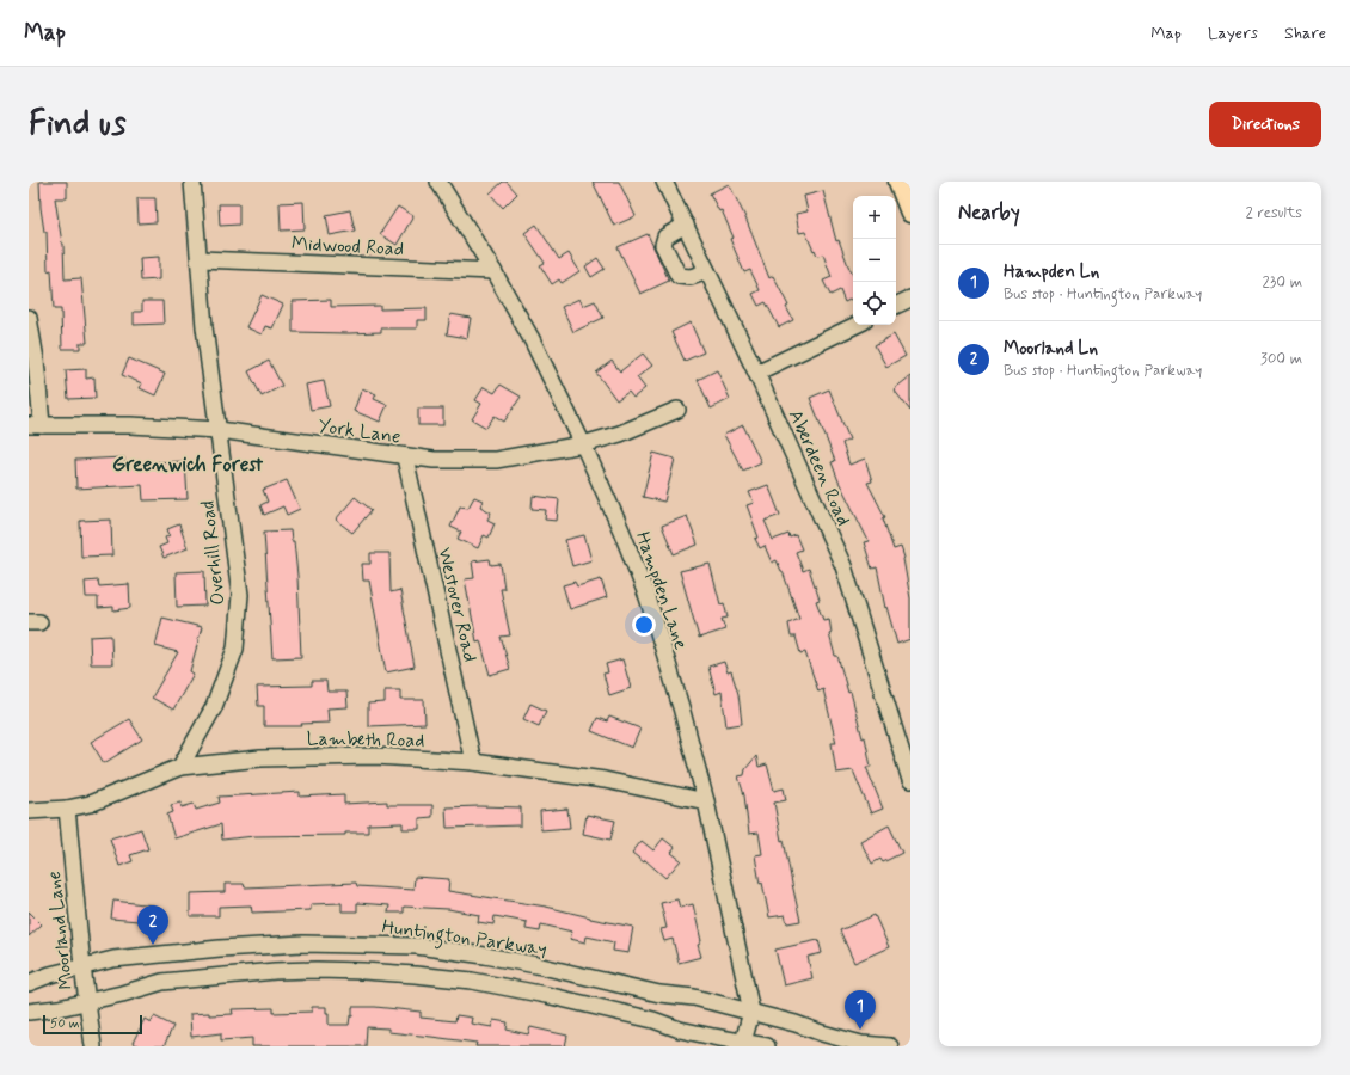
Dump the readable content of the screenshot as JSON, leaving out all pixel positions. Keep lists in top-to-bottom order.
{
  "streets": {
    "street": [
      "Midwood Road",
      "York Lane",
      "Aberdeen Road",
      "Overhill Road",
      "Hampden Lane",
      "Westover Road",
      "Lambeth Road",
      "Moorland Lane",
      "Huntington Parkway"
    ]
  },
  "crossings": [
    ["Midwood Road", "Overhill Road"],
    ["Midwood Road", "Hampden Lane"],
    ["York Lane", "Overhill Road"],
    ["York Lane", "Hampden Lane"],
    ["York Lane", "Westover Road"],
    ["Overhill Road", "Lambeth Road"],
    ["Hampden Lane", "Lambeth Road"],
    ["Hampden Lane", "Huntington Parkway"],
    ["Westover Road", "Lambeth Road"],
    ["Lambeth Road", "Moorland Lane"],
    ["Moorland Lane", "Huntington Parkway"]
  ],
  "districts": ["Greenwich Forest"],
  "scale_bar": "50 m",
  "page": {
    "header": "Map",
    "nav": ["Map", "Layers", "Share"],
    "buttons": "Directions",
    "title": "Find us",
    "heading": ["Nearby", "2 results"],
    "map_buttons": ["+", "−"],
    "list": [
      {
        "mark": "1",
        "name": "Hampden Ln",
        "note": "Bus stop · Huntington Parkway",
        "value": "230 m"
      },
      {
        "mark": "2",
        "name": "Moorland Ln",
        "note": "Bus stop · Huntington Parkway",
        "value": "300 m"
      }
    ],
    "pins": ["2", "1"],
    "scale": "50 m"
  }
}
